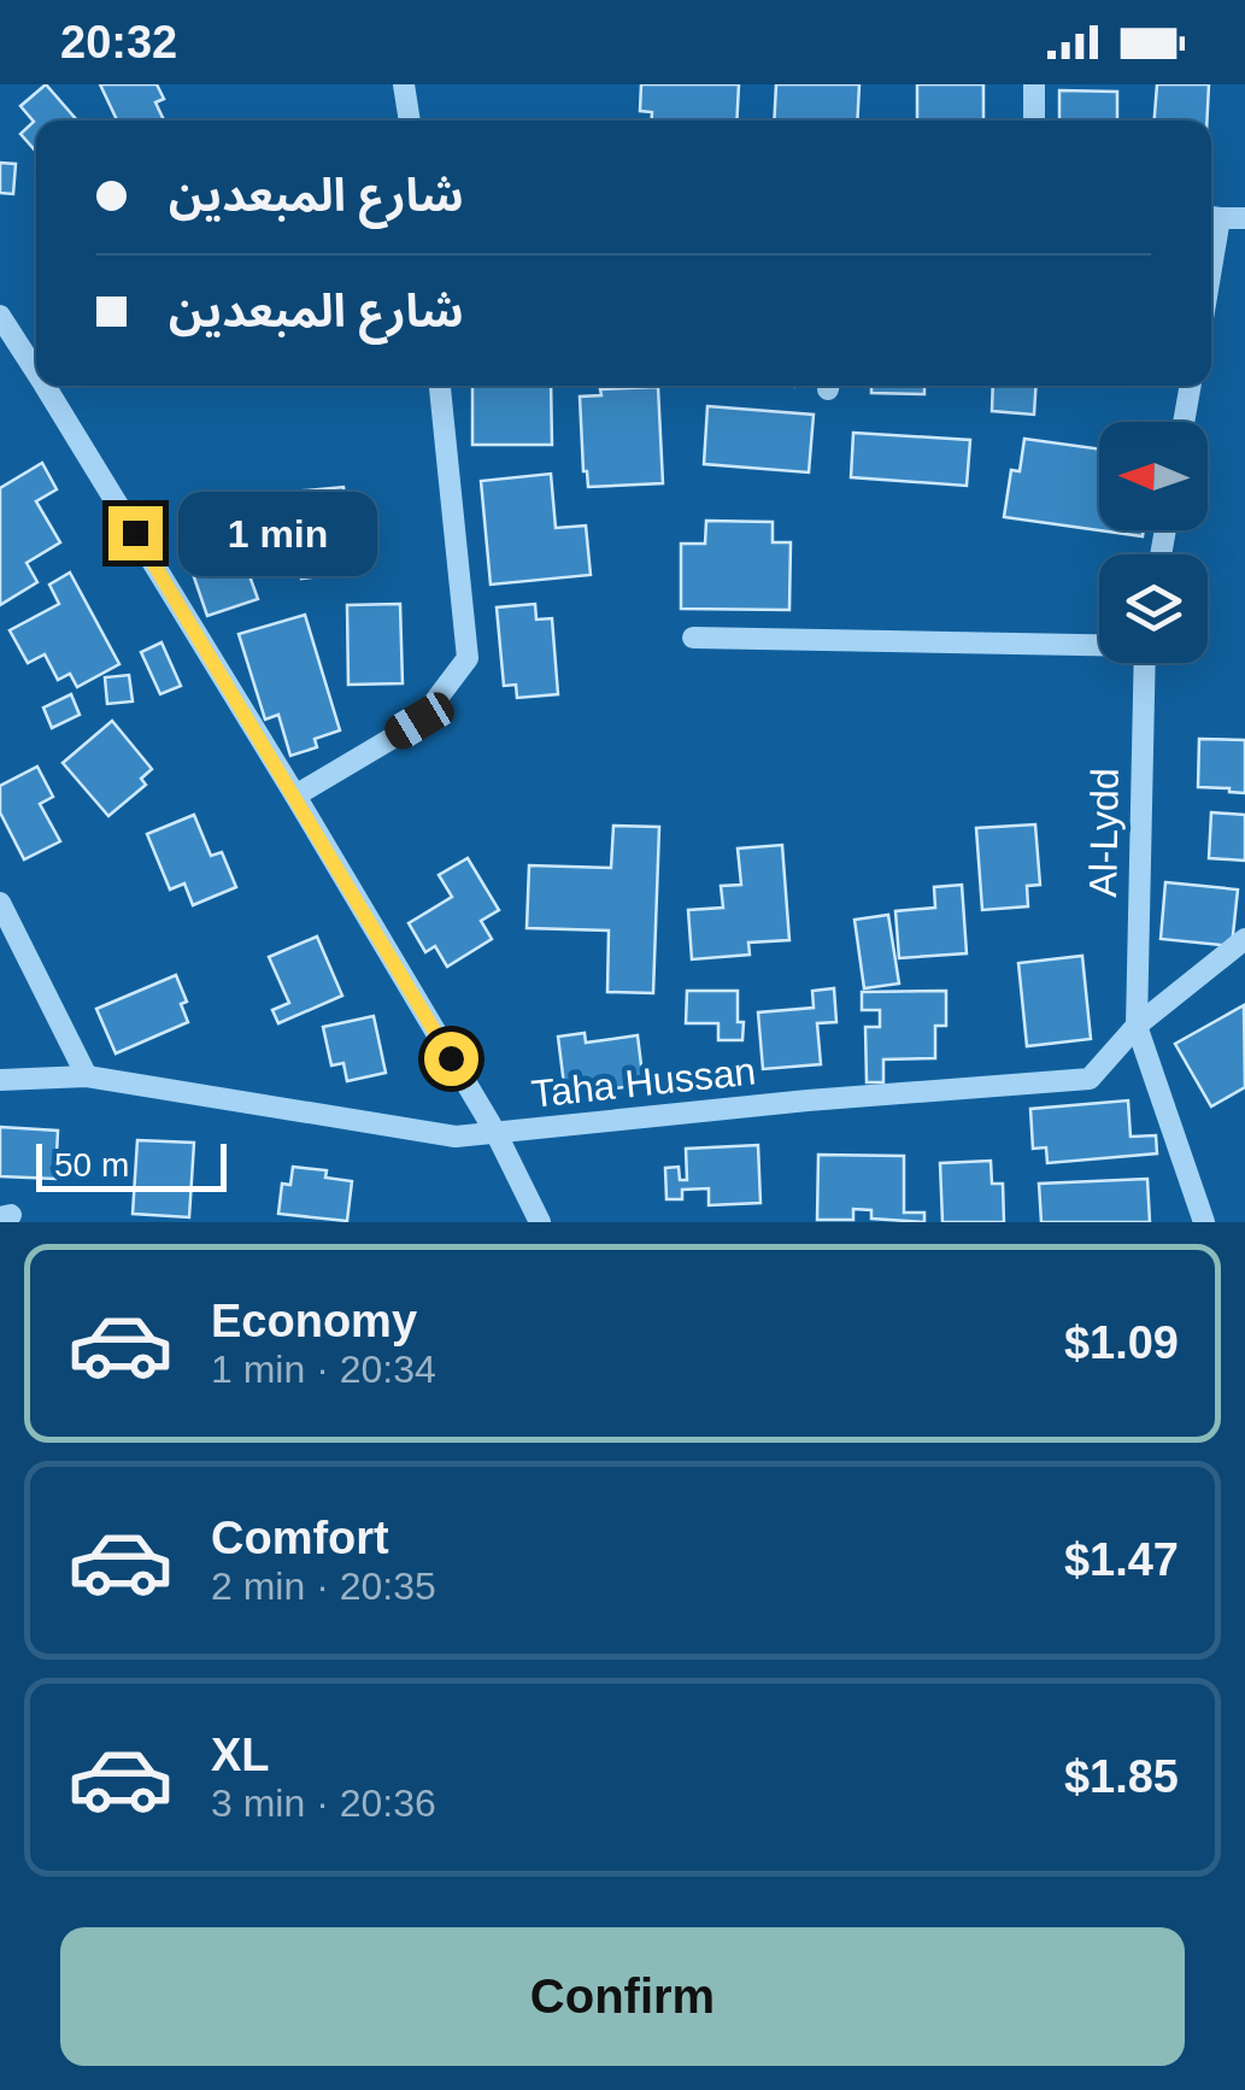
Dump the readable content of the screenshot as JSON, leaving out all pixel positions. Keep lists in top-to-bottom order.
{
  "streets": {
    "street": ["Al-Lydd", "Taha Hussan"]
  },
  "crossings": [
    ["Al-Lydd", "Taha Hussan"]
  ],
  "scale_bar": "50 m",
  "north": "left",
  "page": {
    "status": "20:32",
    "banner": ["شارع المبعدين", "شارع المبعدين"],
    "bubble": "1 min",
    "scale": "50 m",
    "list": [
      {
        "name": "Economy",
        "note": "1 min · 20:34",
        "value": "$1.09"
      },
      {
        "name": "Comfort",
        "note": "2 min · 20:35",
        "value": "$1.47"
      },
      {
        "name": "XL",
        "note": "3 min · 20:36",
        "value": "$1.85"
      }
    ],
    "buttons": "Confirm"
  }
}
